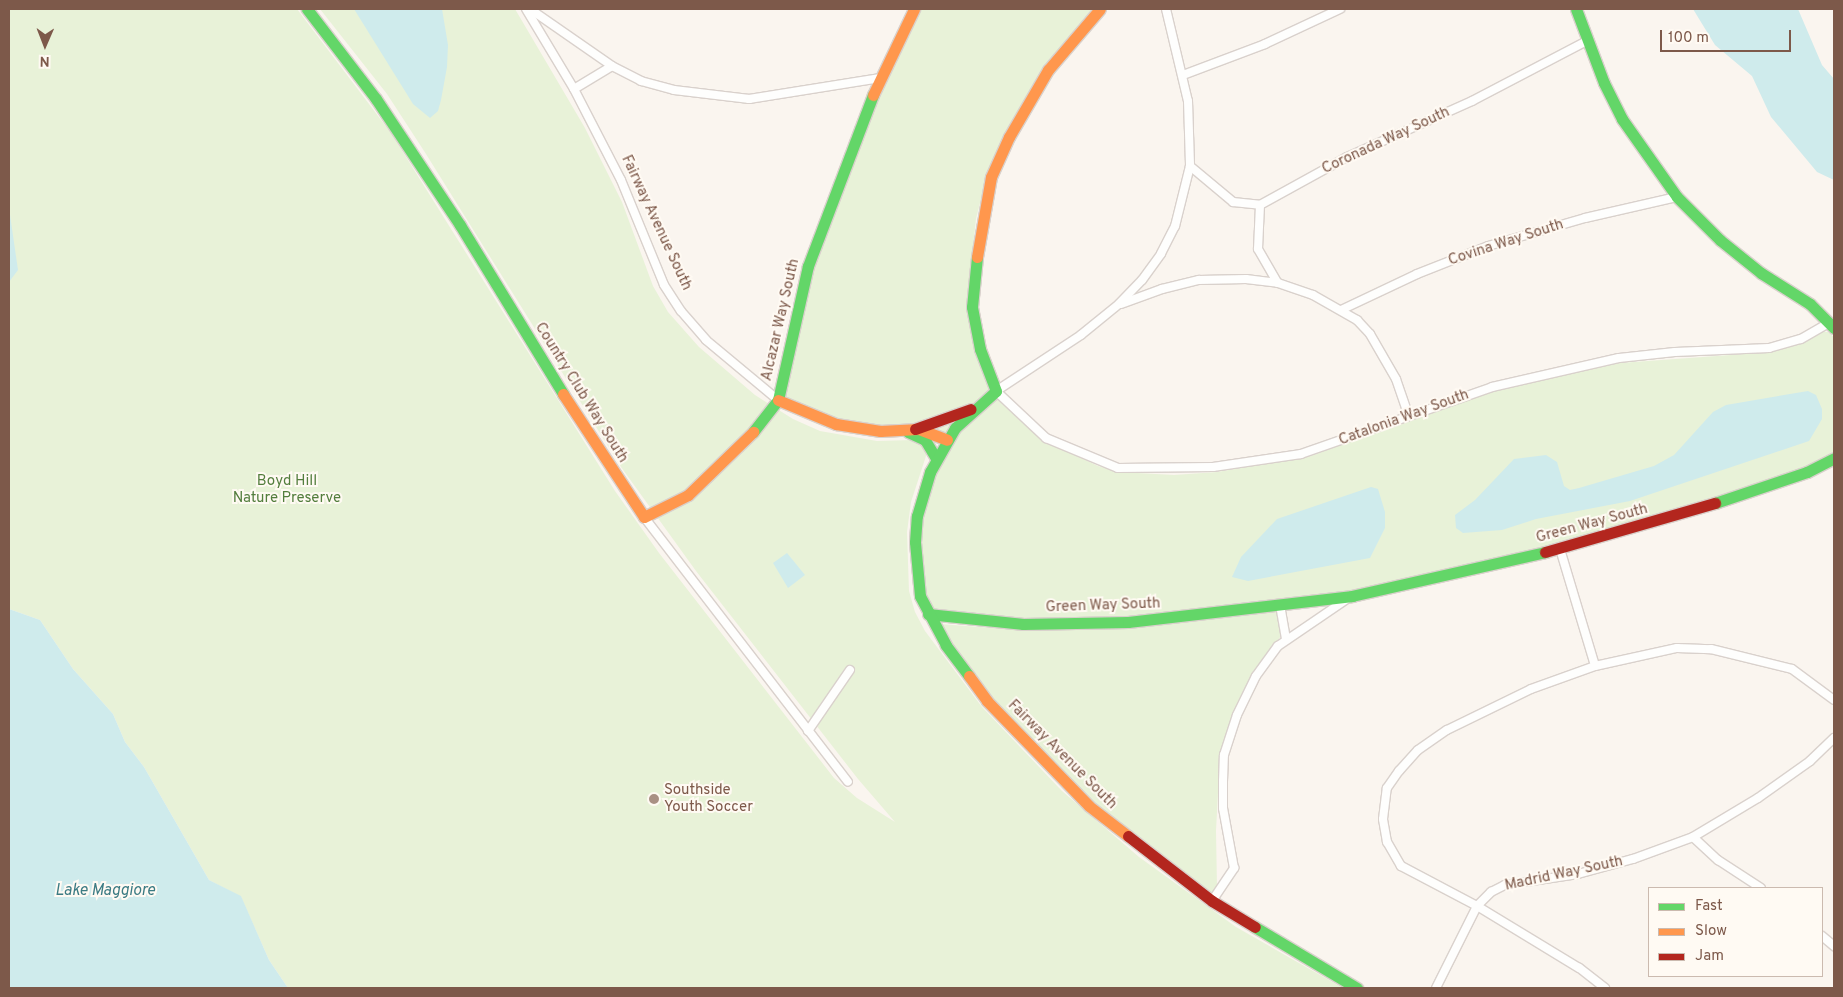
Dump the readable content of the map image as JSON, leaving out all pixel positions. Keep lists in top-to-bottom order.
{
  "streets": {
    "street": [
      "Coronada Way South",
      "Fairway Avenue South",
      "Covina Way South",
      "Alcazar Way South",
      "Country Club Way South",
      "Catalonia Way South",
      "Green Way South",
      "Madrid Way South"
    ]
  },
  "crossings": [
    ["Fairway Avenue South", "Alcazar Way South"],
    ["Fairway Avenue South", "Catalonia Way South"],
    ["Fairway Avenue South", "Green Way South"],
    ["Alcazar Way South", "Country Club Way South"]
  ],
  "water": ["Lake Maggiore"],
  "parks": ["Boyd Hill Nature Preserve"],
  "places": ["Southside Youth Soccer"],
  "legend": ["Fast", "Slow", "Jam"],
  "scale_bar": "100 m",
  "north": "bottom"
}
